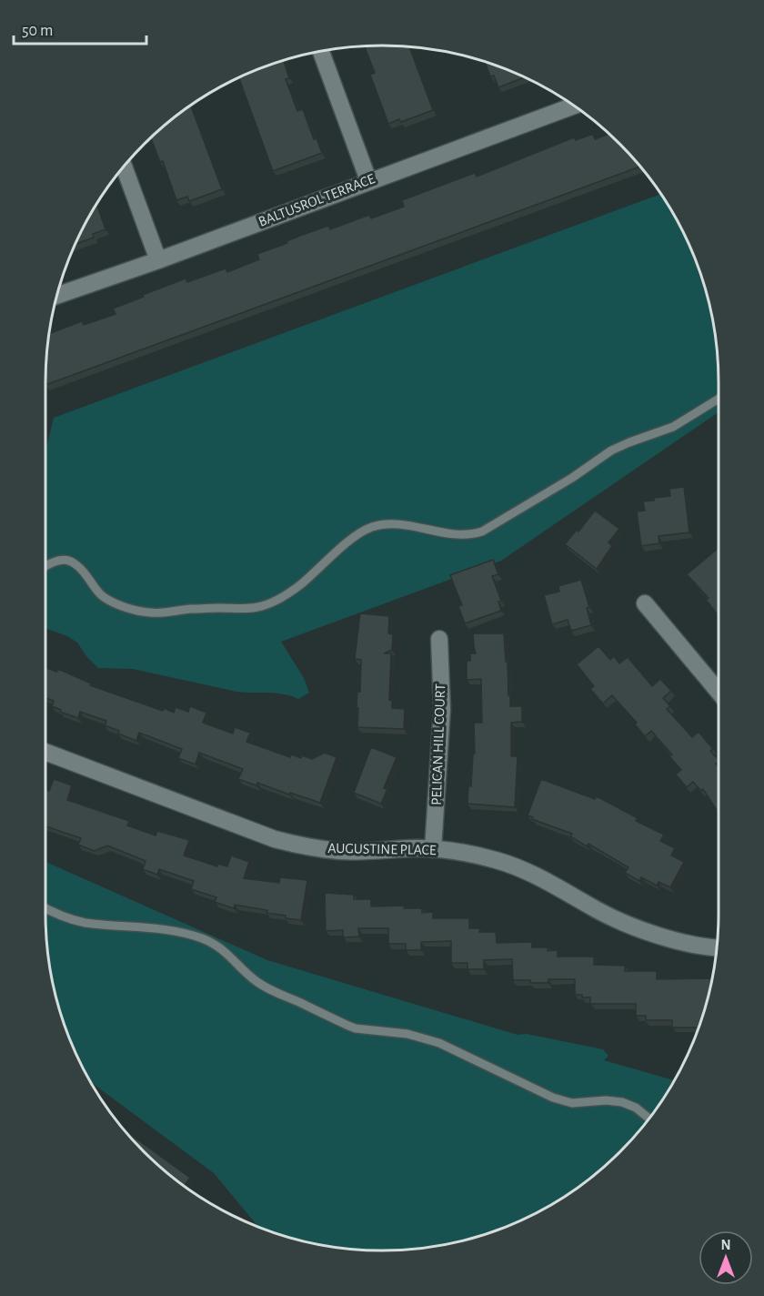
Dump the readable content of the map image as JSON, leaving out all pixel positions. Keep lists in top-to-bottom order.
{
  "streets": {
    "street": ["BALTUSROL TERRACE", "PELICAN HILL COURT", "AUGUSTINE PLACE"]
  },
  "crossings": [
    ["PELICAN HILL COURT", "AUGUSTINE PLACE"]
  ],
  "scale_bar": "50 m",
  "north": "top"
}
